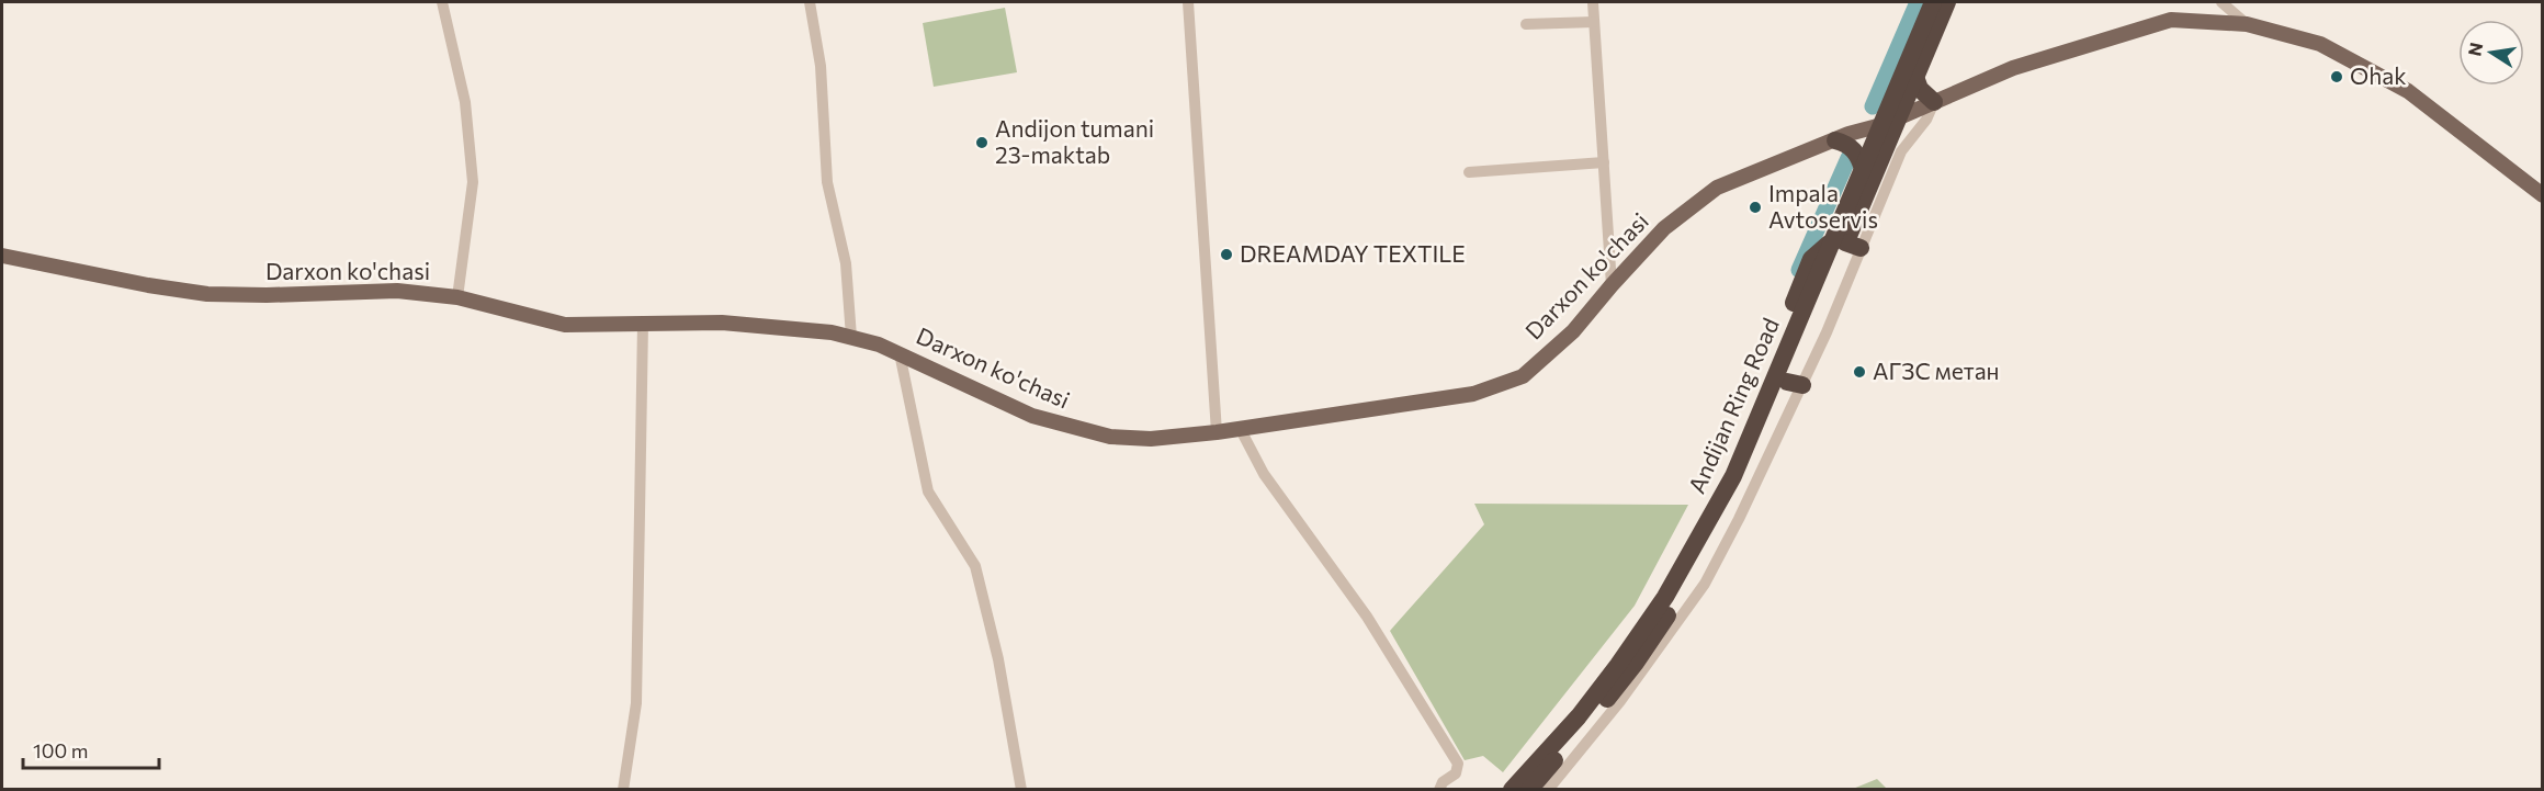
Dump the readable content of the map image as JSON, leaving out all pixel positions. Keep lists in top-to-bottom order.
{
  "streets": {
    "highway": ["Andijan Ring Road"],
    "main road": ["Darxon ko'chasi"]
  },
  "crossings": [
    ["Darxon ko'chasi", "Andijan Ring Road"]
  ],
  "places": [
    "Ohak",
    "Andijon tumani 23-maktab",
    "Impala Avtoservis",
    "DREAMDAY TEXTILE",
    "АГЗС метан"
  ],
  "scale_bar": "100 m",
  "north": "left"
}
